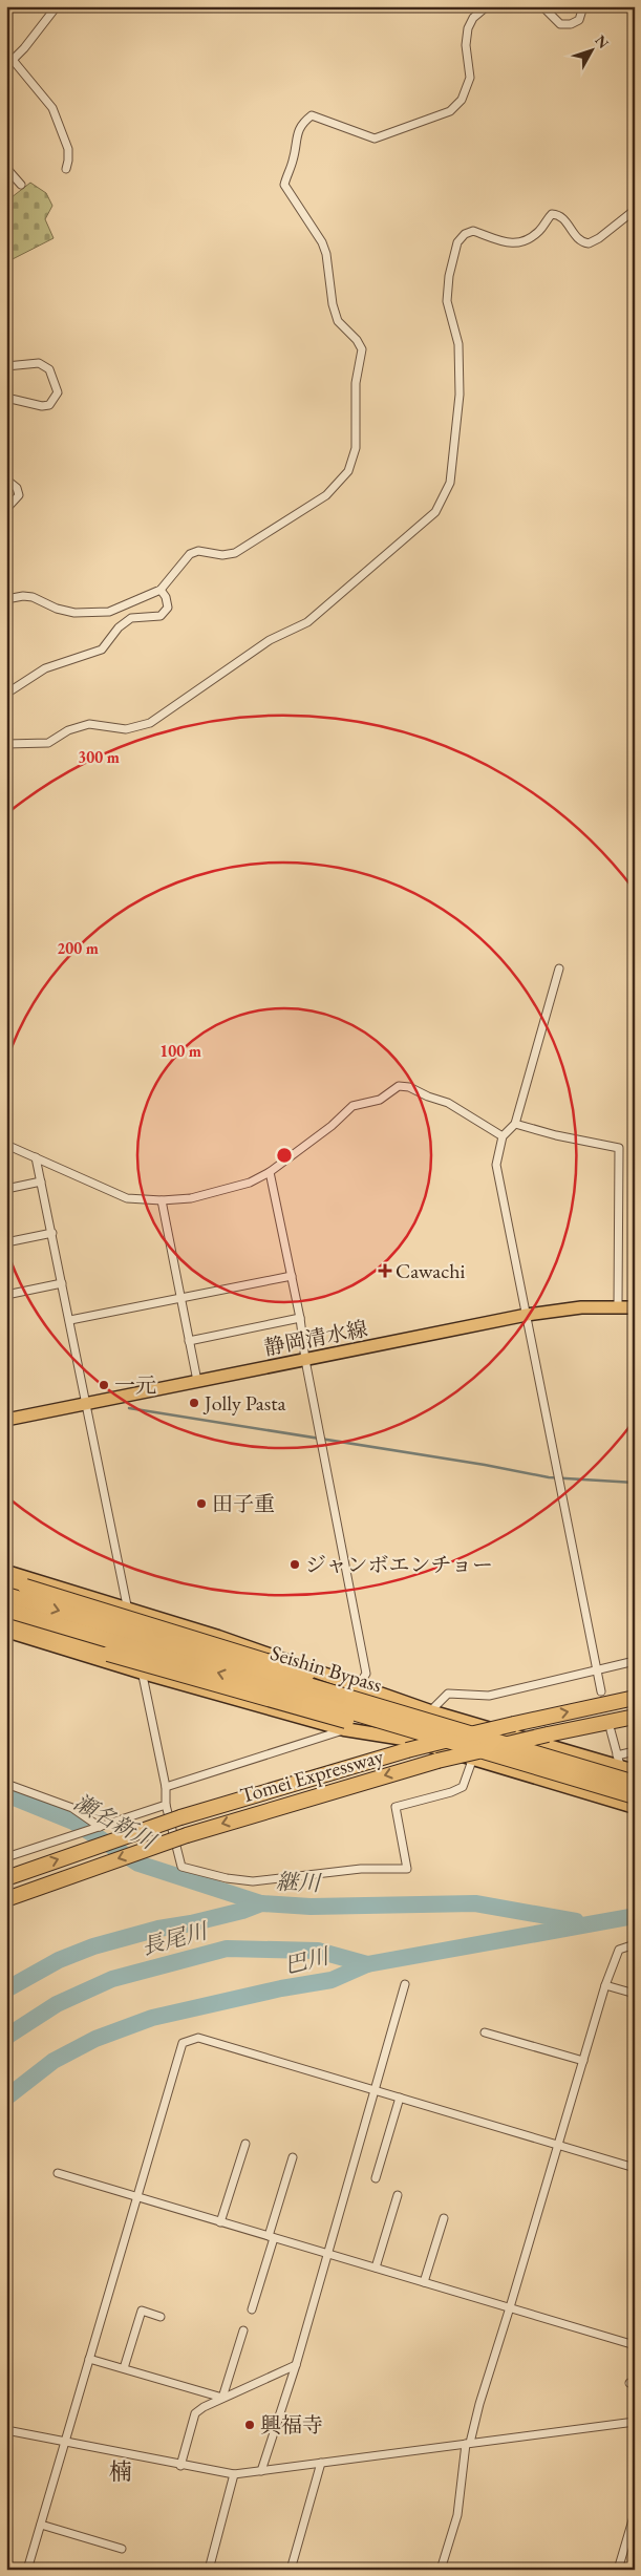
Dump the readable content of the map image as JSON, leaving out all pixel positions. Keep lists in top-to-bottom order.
{
  "streets": {
    "highway": ["Seishin Bypass", "Tomei Expressway"],
    "main road": ["静岡清水線"]
  },
  "crossings": [
    ["Seishin Bypass", "Tomei Expressway"]
  ],
  "districts": ["楠"],
  "water": [
    "瀬名新川",
    "継川",
    "長尾川",
    "巴川"
  ],
  "places": {
    "health": ["Cawachi"],
    "other": [
      "一元",
      "Jolly Pasta",
      "田子重",
      "ジャンボエンチョー",
      "興福寺"
    ]
  },
  "north": "top right",
  "rings": ["300 m", "200 m", "100 m"]
}
